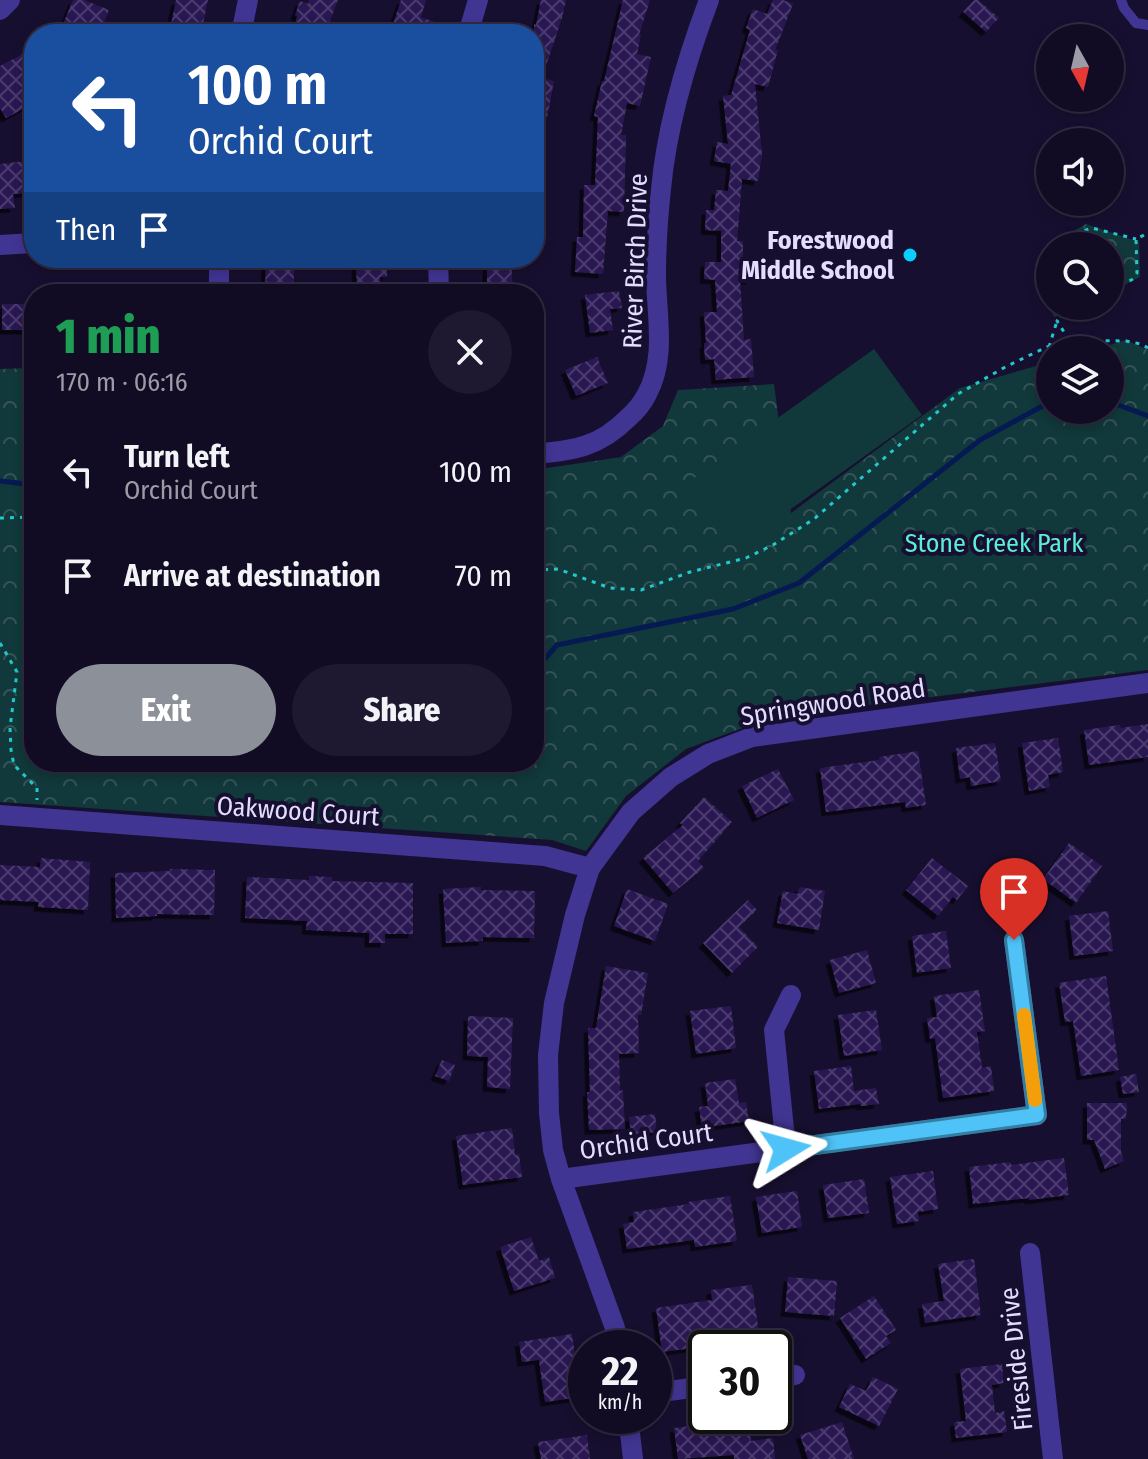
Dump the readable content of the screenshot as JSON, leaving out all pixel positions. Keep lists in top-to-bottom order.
{
  "streets": {
    "street": [
      "River Birch Drive",
      "Springwood Road",
      "Oakwood Court",
      "Orchid Court",
      "Fireside Drive"
    ]
  },
  "crossings": [
    ["Springwood Road", "Oakwood Court"],
    ["Springwood Road", "Orchid Court"]
  ],
  "parks": ["Stone Creek Park"],
  "places": ["Forestwood Middle School"],
  "north": "bottom",
  "page": {
    "turn": ["100 m", "Orchid Court"],
    "then": "Then",
    "heading": ["1 min", "170 m · 06:16"],
    "list": [
      {
        "name": "Turn left",
        "note": "Orchid Court",
        "value": "100 m"
      },
      {
        "name": "Arrive at destination",
        "value": "70 m"
      }
    ],
    "buttons": ["Exit", "Share"],
    "speed": "22 km/h",
    "limit": "30"
  }
}
